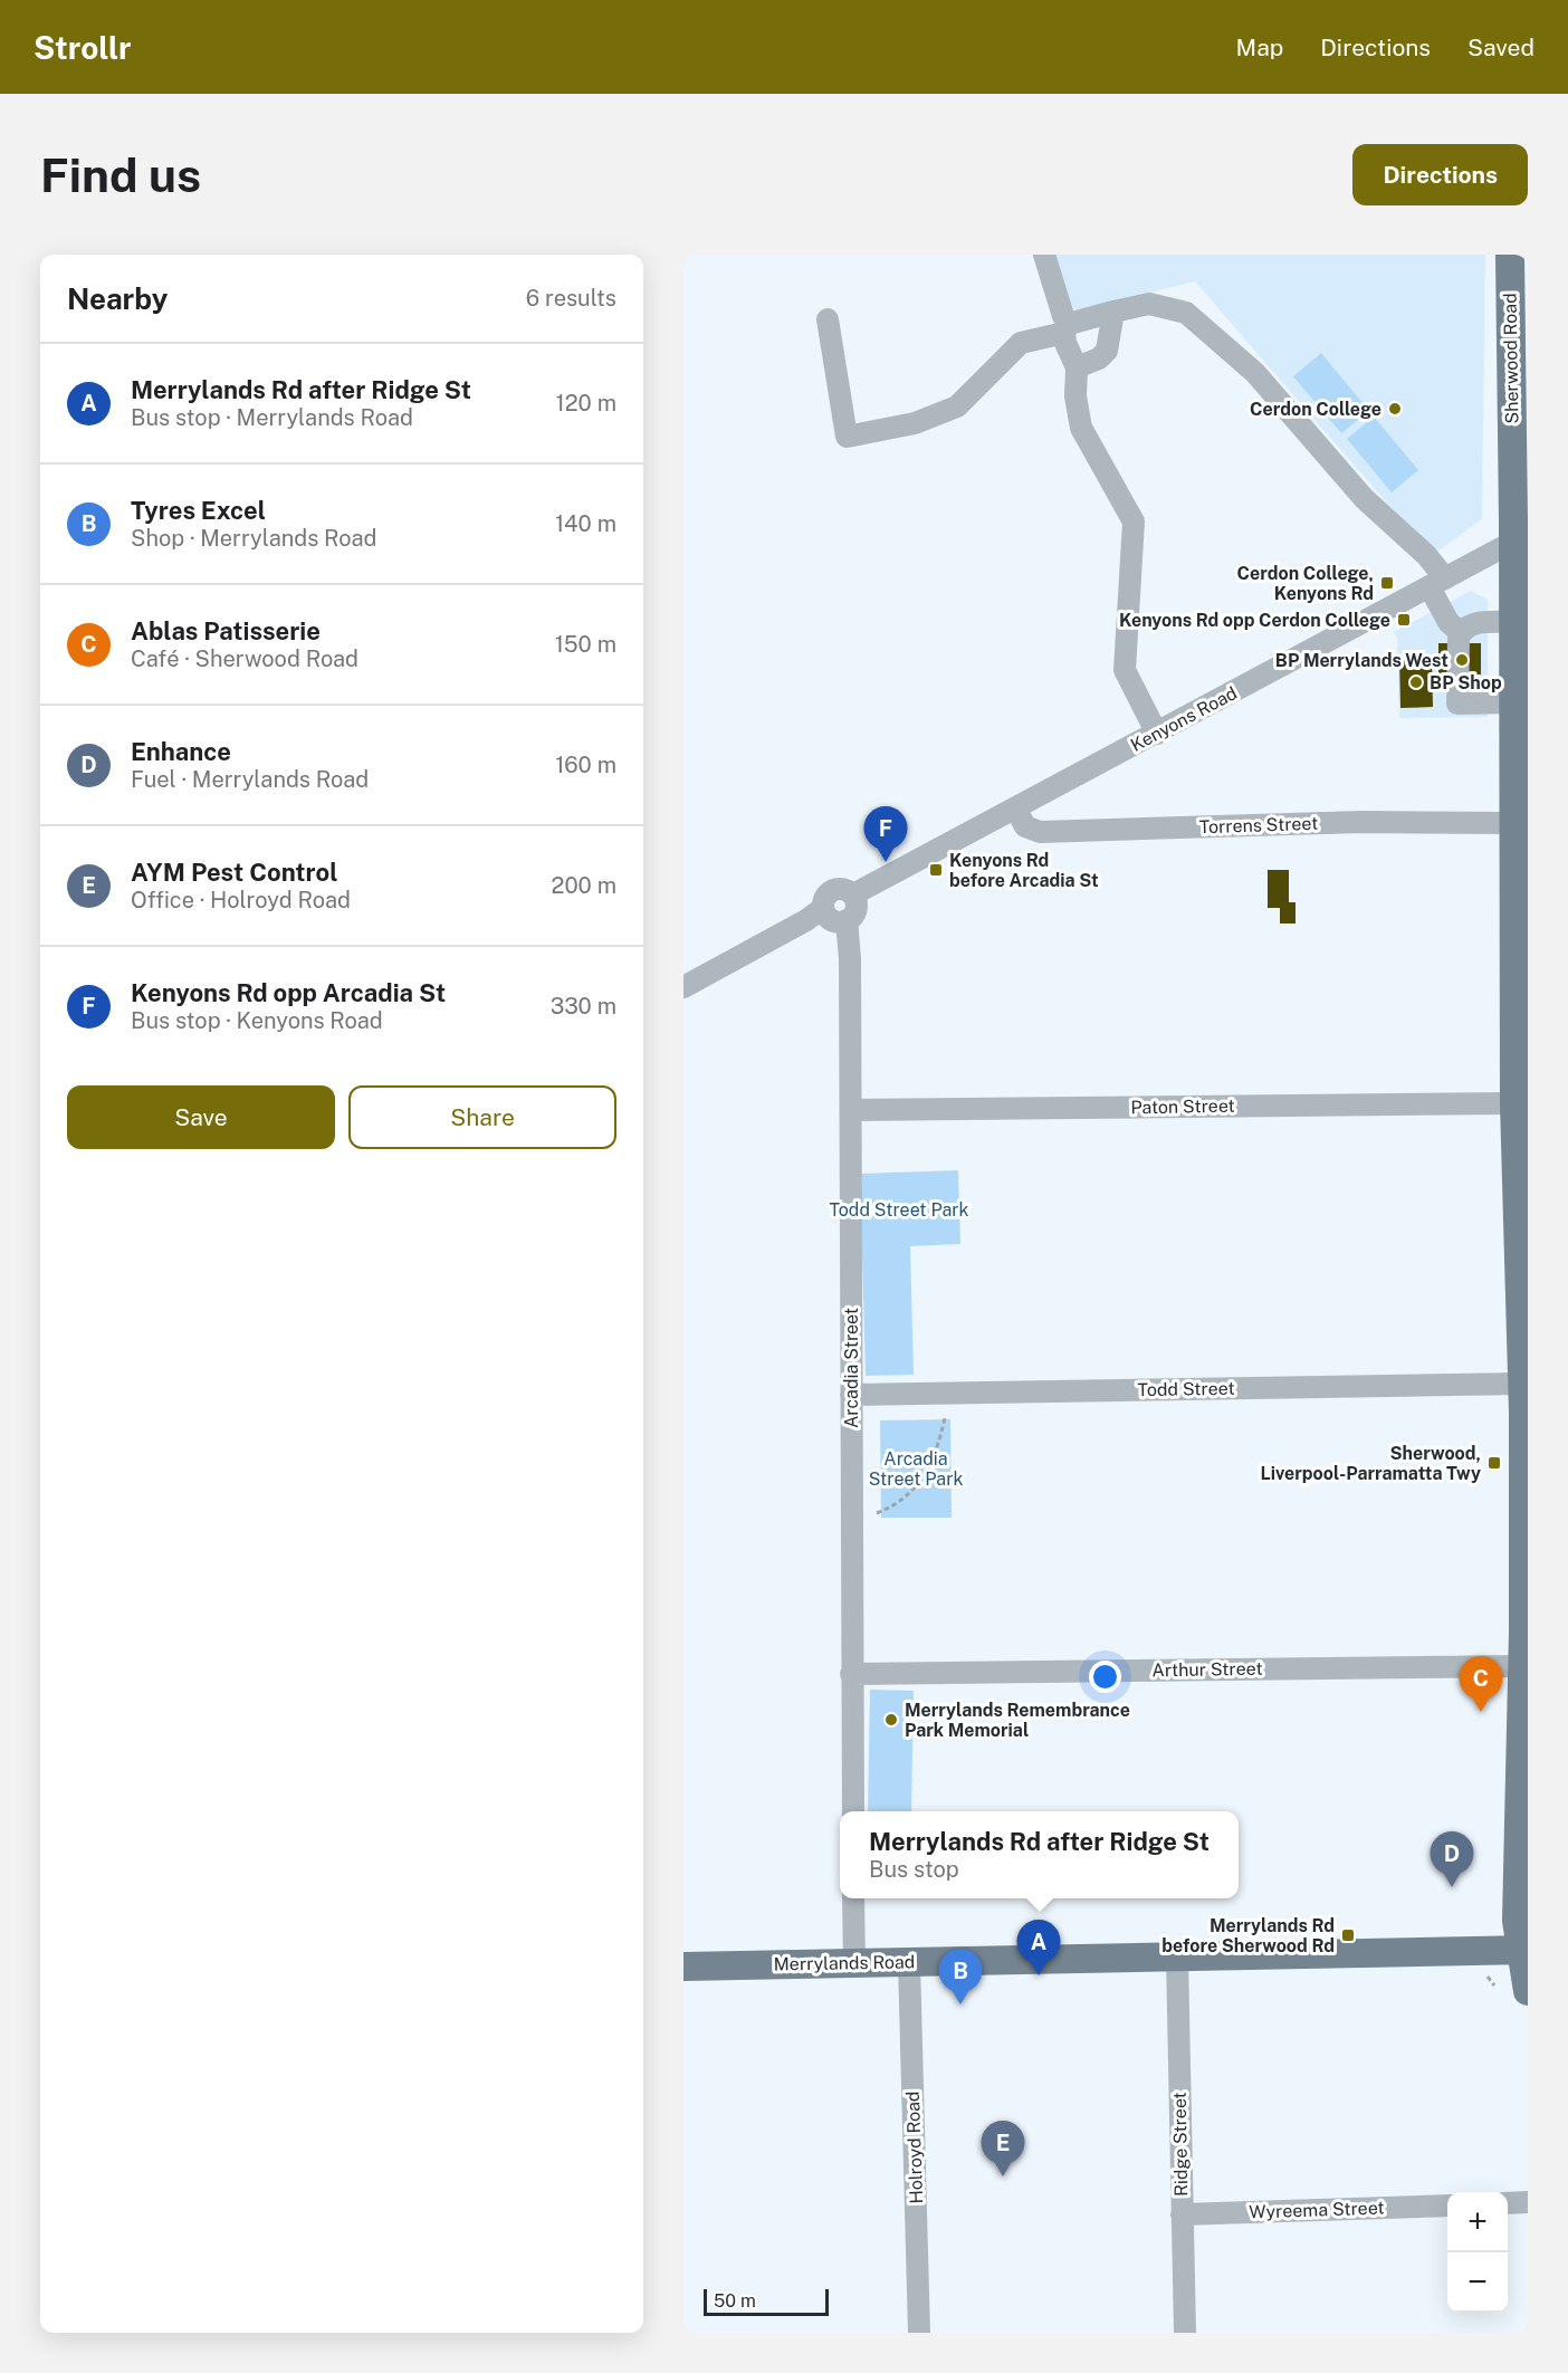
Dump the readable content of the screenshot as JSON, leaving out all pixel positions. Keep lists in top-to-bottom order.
{
  "streets": {
    "main road": ["Sherwood Road", "Merrylands Road"],
    "street": [
      "Kenyons Road",
      "Torrens Street",
      "Paton Street",
      "Arcadia Street",
      "Todd Street",
      "Arthur Street",
      "Ridge Street",
      "Holroyd Road",
      "Wyreema Street"
    ]
  },
  "crossings": [
    ["Sherwood Road", "Kenyons Road"],
    ["Sherwood Road", "Torrens Street"],
    ["Sherwood Road", "Paton Street"],
    ["Sherwood Road", "Todd Street"],
    ["Sherwood Road", "Arthur Street"],
    ["Sherwood Road", "Merrylands Road"],
    ["Kenyons Road", "Torrens Street"],
    ["Kenyons Road", "Arcadia Street"],
    ["Paton Street", "Arcadia Street"],
    ["Arcadia Street", "Todd Street"],
    ["Arcadia Street", "Arthur Street"],
    ["Merrylands Road", "Ridge Street"],
    ["Merrylands Road", "Holroyd Road"],
    ["Ridge Street", "Wyreema Street"]
  ],
  "parks": ["Todd Street Park", "Arcadia Street Park"],
  "places": {
    "other": [
      "Cerdon College",
      "BP Merrylands West",
      "BP Shop",
      "Merrylands Remembrance Park Memorial"
    ],
    "transit": [
      "Cerdon College, Kenyons Rd",
      "Kenyons Rd opp Cerdon College",
      "Kenyons Rd before Arcadia St",
      "Sherwood, Liverpool-Parramatta Twy",
      "Merrylands Rd before Sherwood Rd"
    ]
  },
  "scale_bar": "50 m",
  "page": {
    "header": "Strollr",
    "nav": ["Map", "Directions", "Saved"],
    "buttons": [
      "Directions",
      ["Save", "Share"]
    ],
    "title": "Find us",
    "heading": ["Nearby", "6 results"],
    "list": [
      {
        "mark": "A",
        "name": "Merrylands Rd after Ridge St",
        "note": "Bus stop · Merrylands Road",
        "value": "120 m"
      },
      {
        "mark": "B",
        "name": "Tyres Excel",
        "note": "Shop · Merrylands Road",
        "value": "140 m"
      },
      {
        "mark": "C",
        "name": "Ablas Patisserie",
        "note": "Café · Sherwood Road",
        "value": "150 m"
      },
      {
        "mark": "D",
        "name": "Enhance",
        "note": "Fuel · Merrylands Road",
        "value": "160 m"
      },
      {
        "mark": "E",
        "name": "AYM Pest Control",
        "note": "Office · Holroyd Road",
        "value": "200 m"
      },
      {
        "mark": "F",
        "name": "Kenyons Rd opp Arcadia St",
        "note": "Bus stop · Kenyons Road",
        "value": "330 m"
      }
    ],
    "pins": [
      "F",
      "C",
      "D",
      "A",
      "B",
      "E"
    ],
    "popup": ["Merrylands Rd after Ridge St", "Bus stop"],
    "map_buttons": ["+", "−"],
    "scale": "50 m"
  }
}
